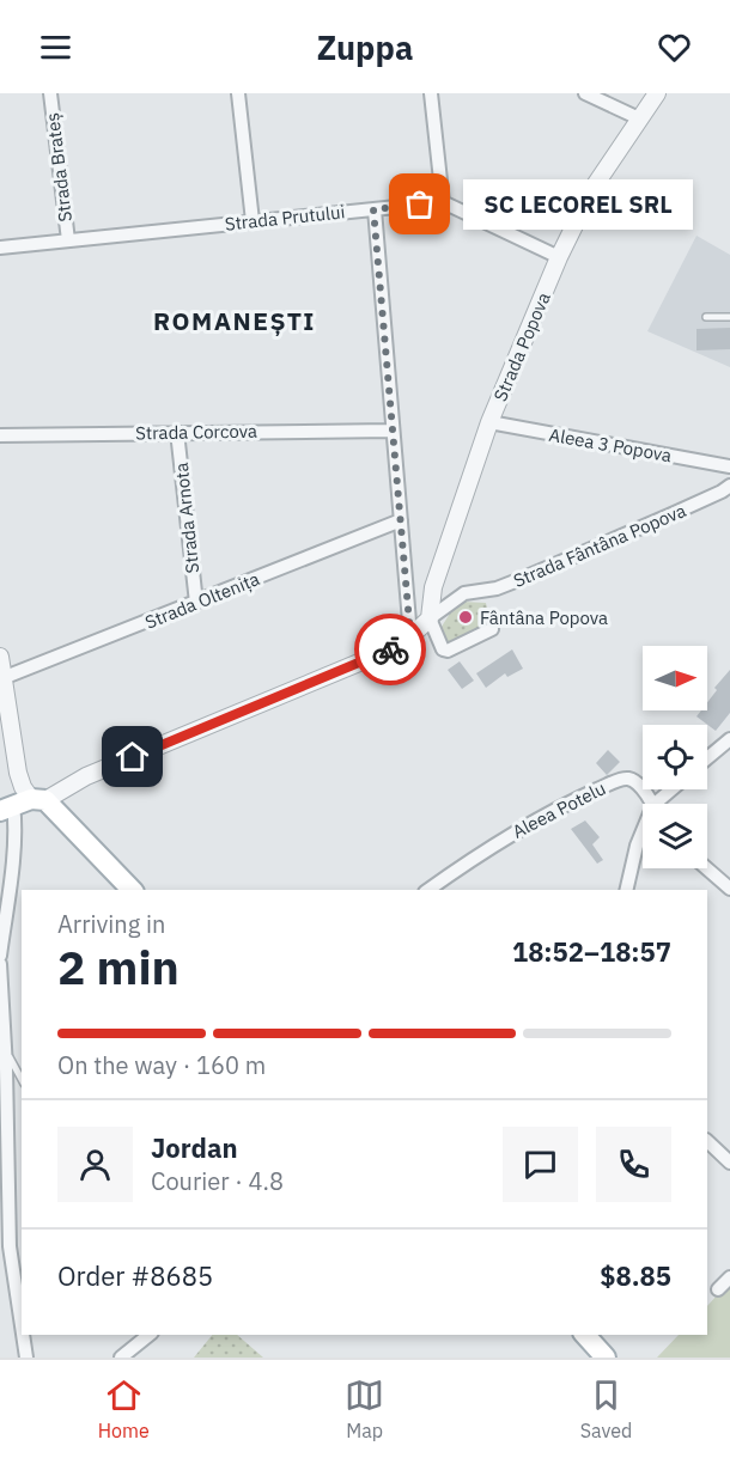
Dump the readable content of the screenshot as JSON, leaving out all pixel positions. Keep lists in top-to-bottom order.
{
  "streets": {
    "street": [
      "Strada Brateș",
      "Strada Prutului",
      "Strada Popova",
      "Strada Corcova",
      "Aleea 3 Popova",
      "Strada Arnota",
      "Strada Fântâna Popova",
      "Strada Oltenița",
      "Aleea Potelu"
    ]
  },
  "crossings": [
    ["Strada Brateș", "Strada Prutului"],
    ["Strada Popova", "Aleea 3 Popova"],
    ["Strada Popova", "Strada Fântâna Popova"],
    ["Strada Corcova", "Strada Arnota"],
    ["Strada Arnota", "Strada Oltenița"]
  ],
  "districts": ["ROMANEȘTI"],
  "places": ["SC LECOREL SRL", "Fântâna Popova"],
  "north": "right",
  "page": {
    "header": "Zuppa",
    "bubble": "SC LECOREL SRL",
    "heading": ["2 min", "Arriving in", "18:52–18:57"],
    "panel": [
      "Jordan",
      "Courier · 4.8",
      "Order #8685",
      "$8.85"
    ],
    "bar": "On the way · 160 m",
    "tabs": ["Home", "Map", "Saved"]
  }
}
